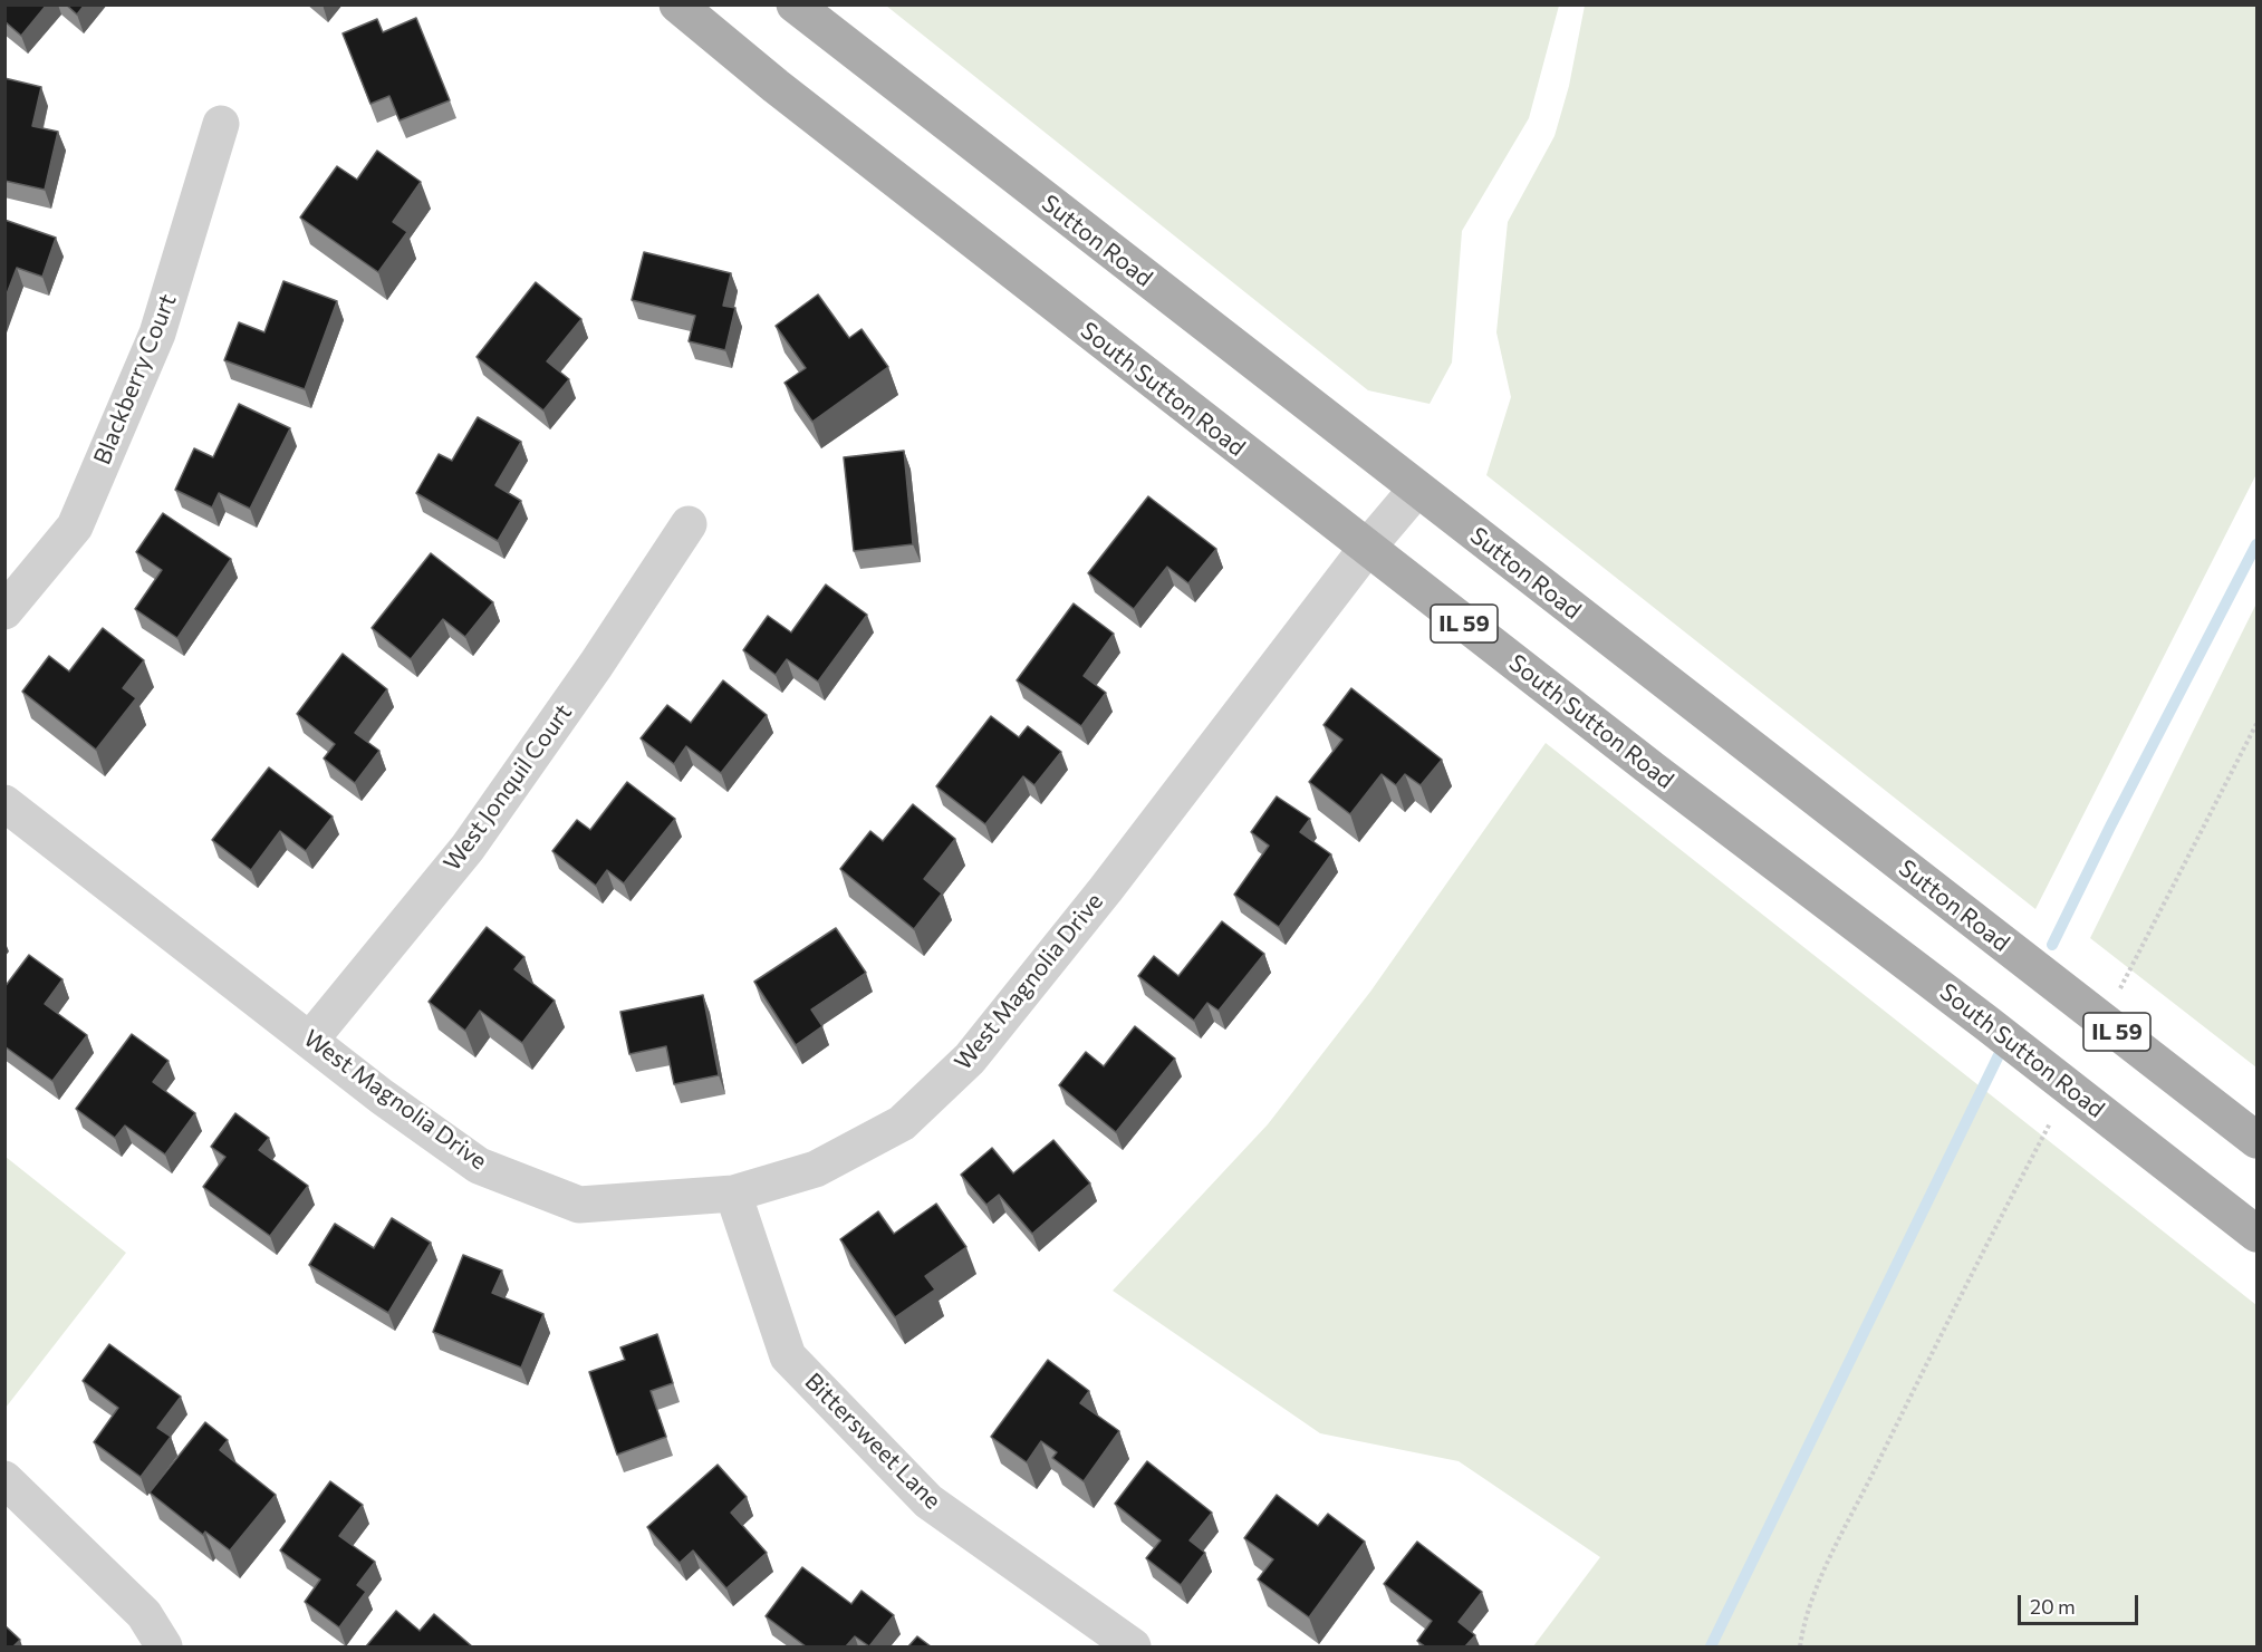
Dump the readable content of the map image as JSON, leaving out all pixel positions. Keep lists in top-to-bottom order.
{
  "streets": {
    "main road": ["Sutton Road", "South Sutton Road", "IL 59"],
    "street": [
      "Blackberry Court",
      "West Jonquil Court",
      "West Magnolia Drive",
      "Bittersweet Lane"
    ]
  },
  "crossings": [
    ["Sutton Road", "West Magnolia Drive"],
    ["South Sutton Road", "West Magnolia Drive"],
    ["West Jonquil Court", "West Magnolia Drive"],
    ["West Magnolia Drive", "Bittersweet Lane"]
  ],
  "scale_bar": "20 m"
}
